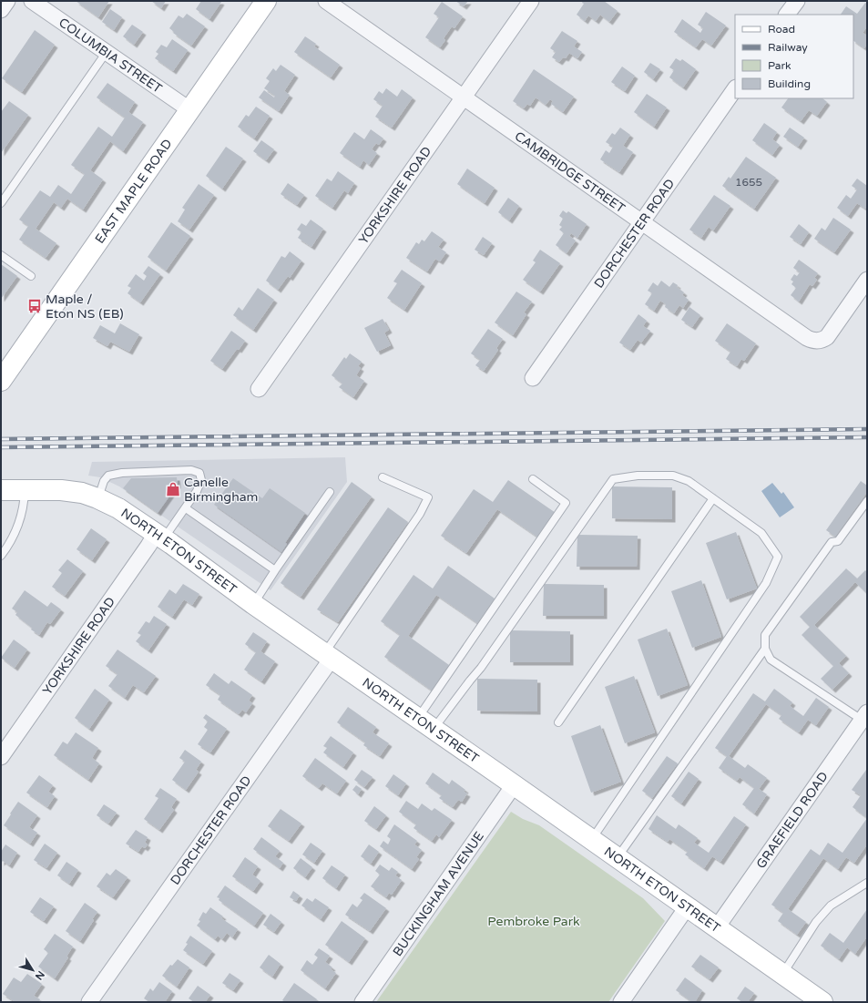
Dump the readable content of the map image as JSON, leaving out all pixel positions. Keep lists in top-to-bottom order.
{
  "streets": {
    "street": [
      "COLUMBIA STREET",
      "CAMBRIDGE STREET",
      "EAST MAPLE ROAD",
      "YORKSHIRE ROAD",
      "DORCHESTER ROAD",
      "NORTH ETON STREET",
      "GRAEFIELD ROAD",
      "BUCKINGHAM AVENUE"
    ]
  },
  "crossings": [
    ["COLUMBIA STREET", "EAST MAPLE ROAD"],
    ["CAMBRIDGE STREET", "YORKSHIRE ROAD"],
    ["CAMBRIDGE STREET", "DORCHESTER ROAD"],
    ["YORKSHIRE ROAD", "NORTH ETON STREET"],
    ["DORCHESTER ROAD", "NORTH ETON STREET"],
    ["NORTH ETON STREET", "GRAEFIELD ROAD"],
    ["NORTH ETON STREET", "BUCKINGHAM AVENUE"]
  ],
  "parks": ["Pembroke Park"],
  "places": {
    "bus stop": ["Maple / Eton NS (EB)"],
    "shop": ["Canelle Birmingham"]
  },
  "house_numbers": ["1655"],
  "legend": [
    "Road",
    "Railway",
    "Park",
    "Building"
  ],
  "north": "bottom right"
}
